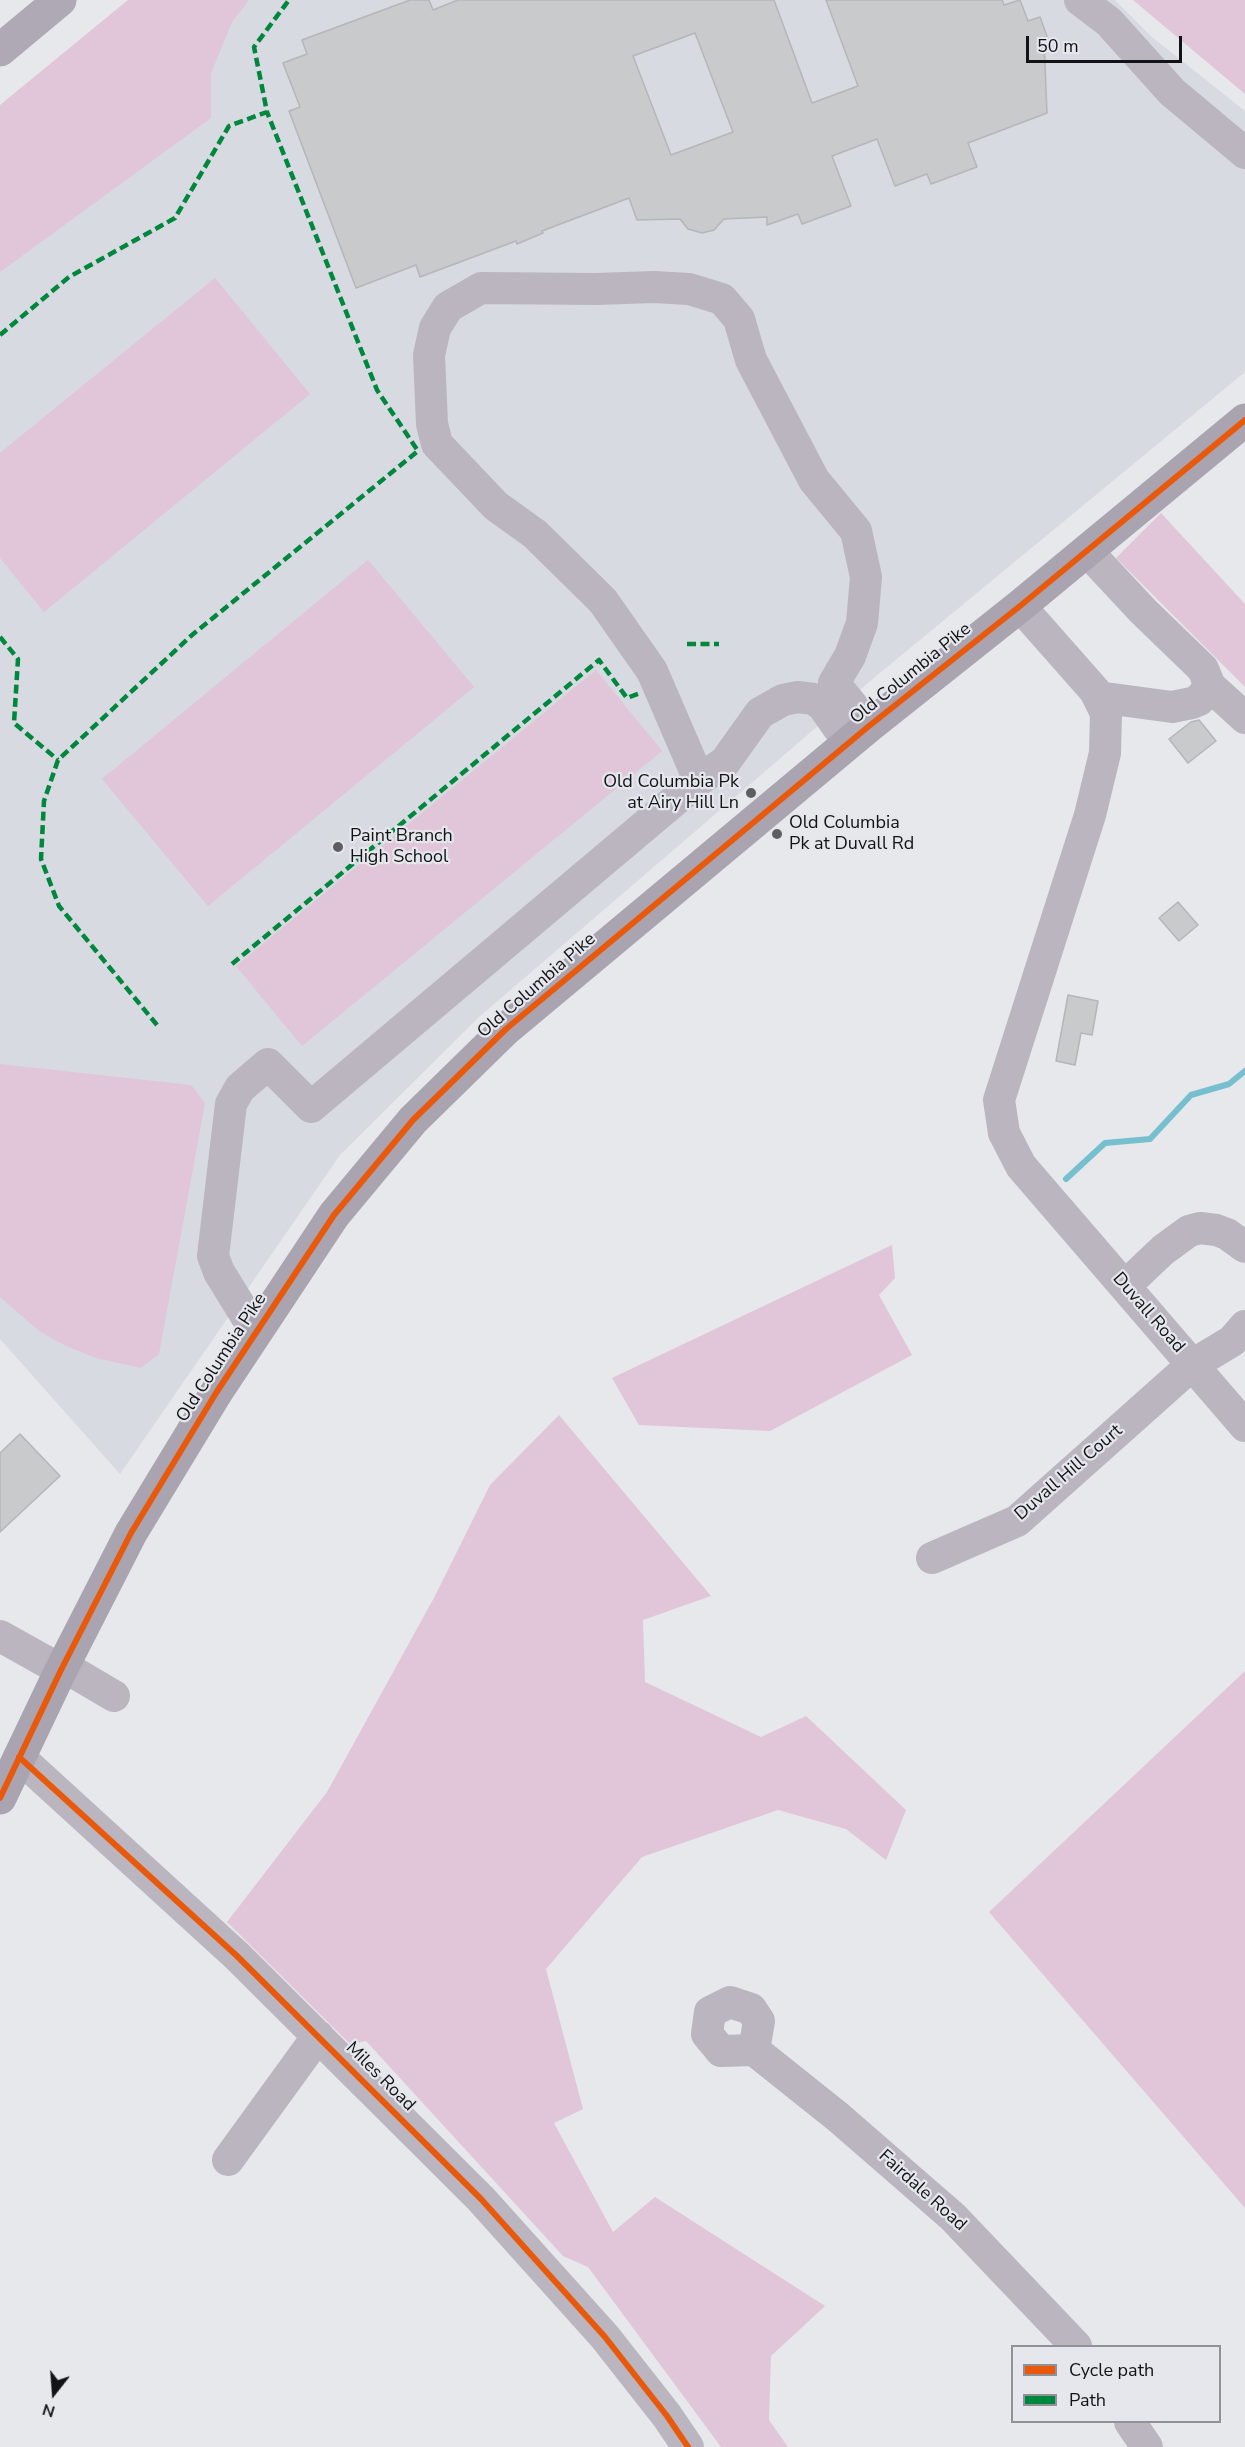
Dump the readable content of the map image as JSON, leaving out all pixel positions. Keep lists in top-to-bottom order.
{
  "streets": {
    "main road": ["Old Columbia Pike"],
    "street": [
      "Duvall Road",
      "Duvall Hill Court",
      "Miles Road",
      "Fairdale Road"
    ]
  },
  "crossings": [
    ["Old Columbia Pike", "Miles Road"],
    ["Duvall Road", "Duvall Hill Court"]
  ],
  "places": ["Old Columbia Pk at Airy Hill Ln", "Old Columbia Pk at Duvall Rd", "Paint Branch High School"],
  "legend": ["Cycle path", "Path"],
  "scale_bar": "50 m",
  "north": "bottom"
}
